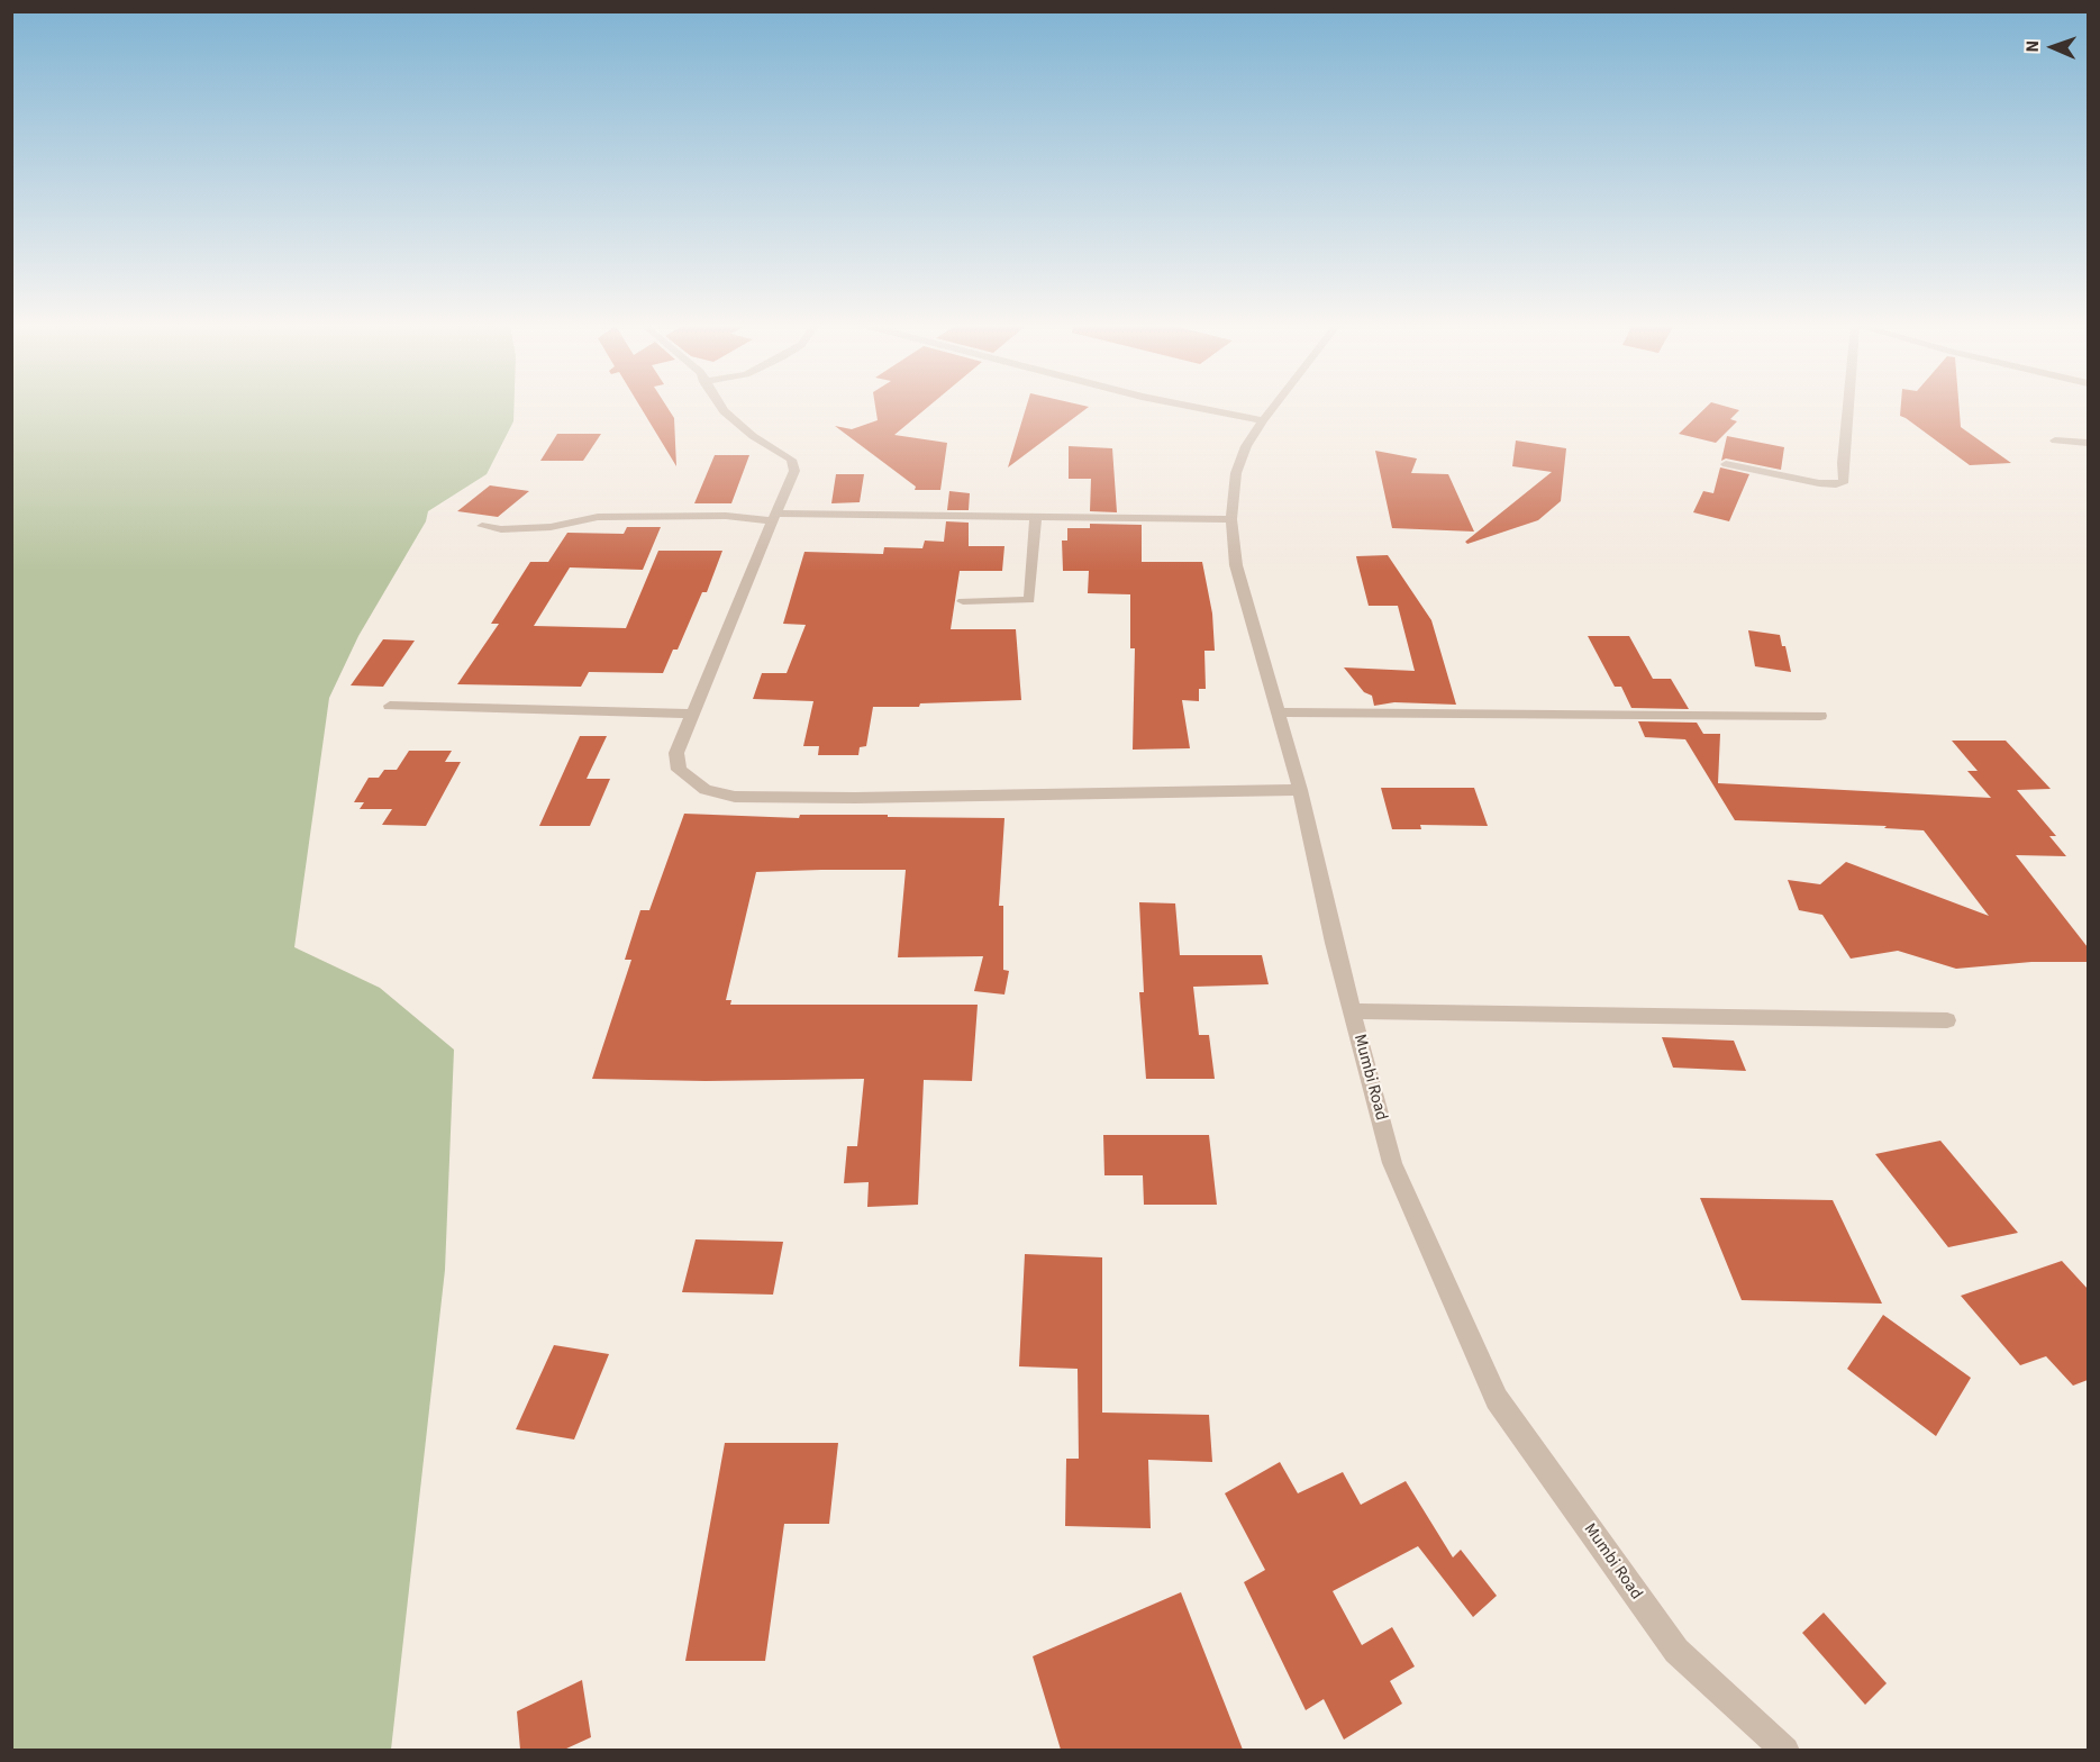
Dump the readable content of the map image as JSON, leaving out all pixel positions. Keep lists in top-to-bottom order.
{
  "streets": {
    "street": ["Mumbi Road"]
  },
  "north": "left"
}
